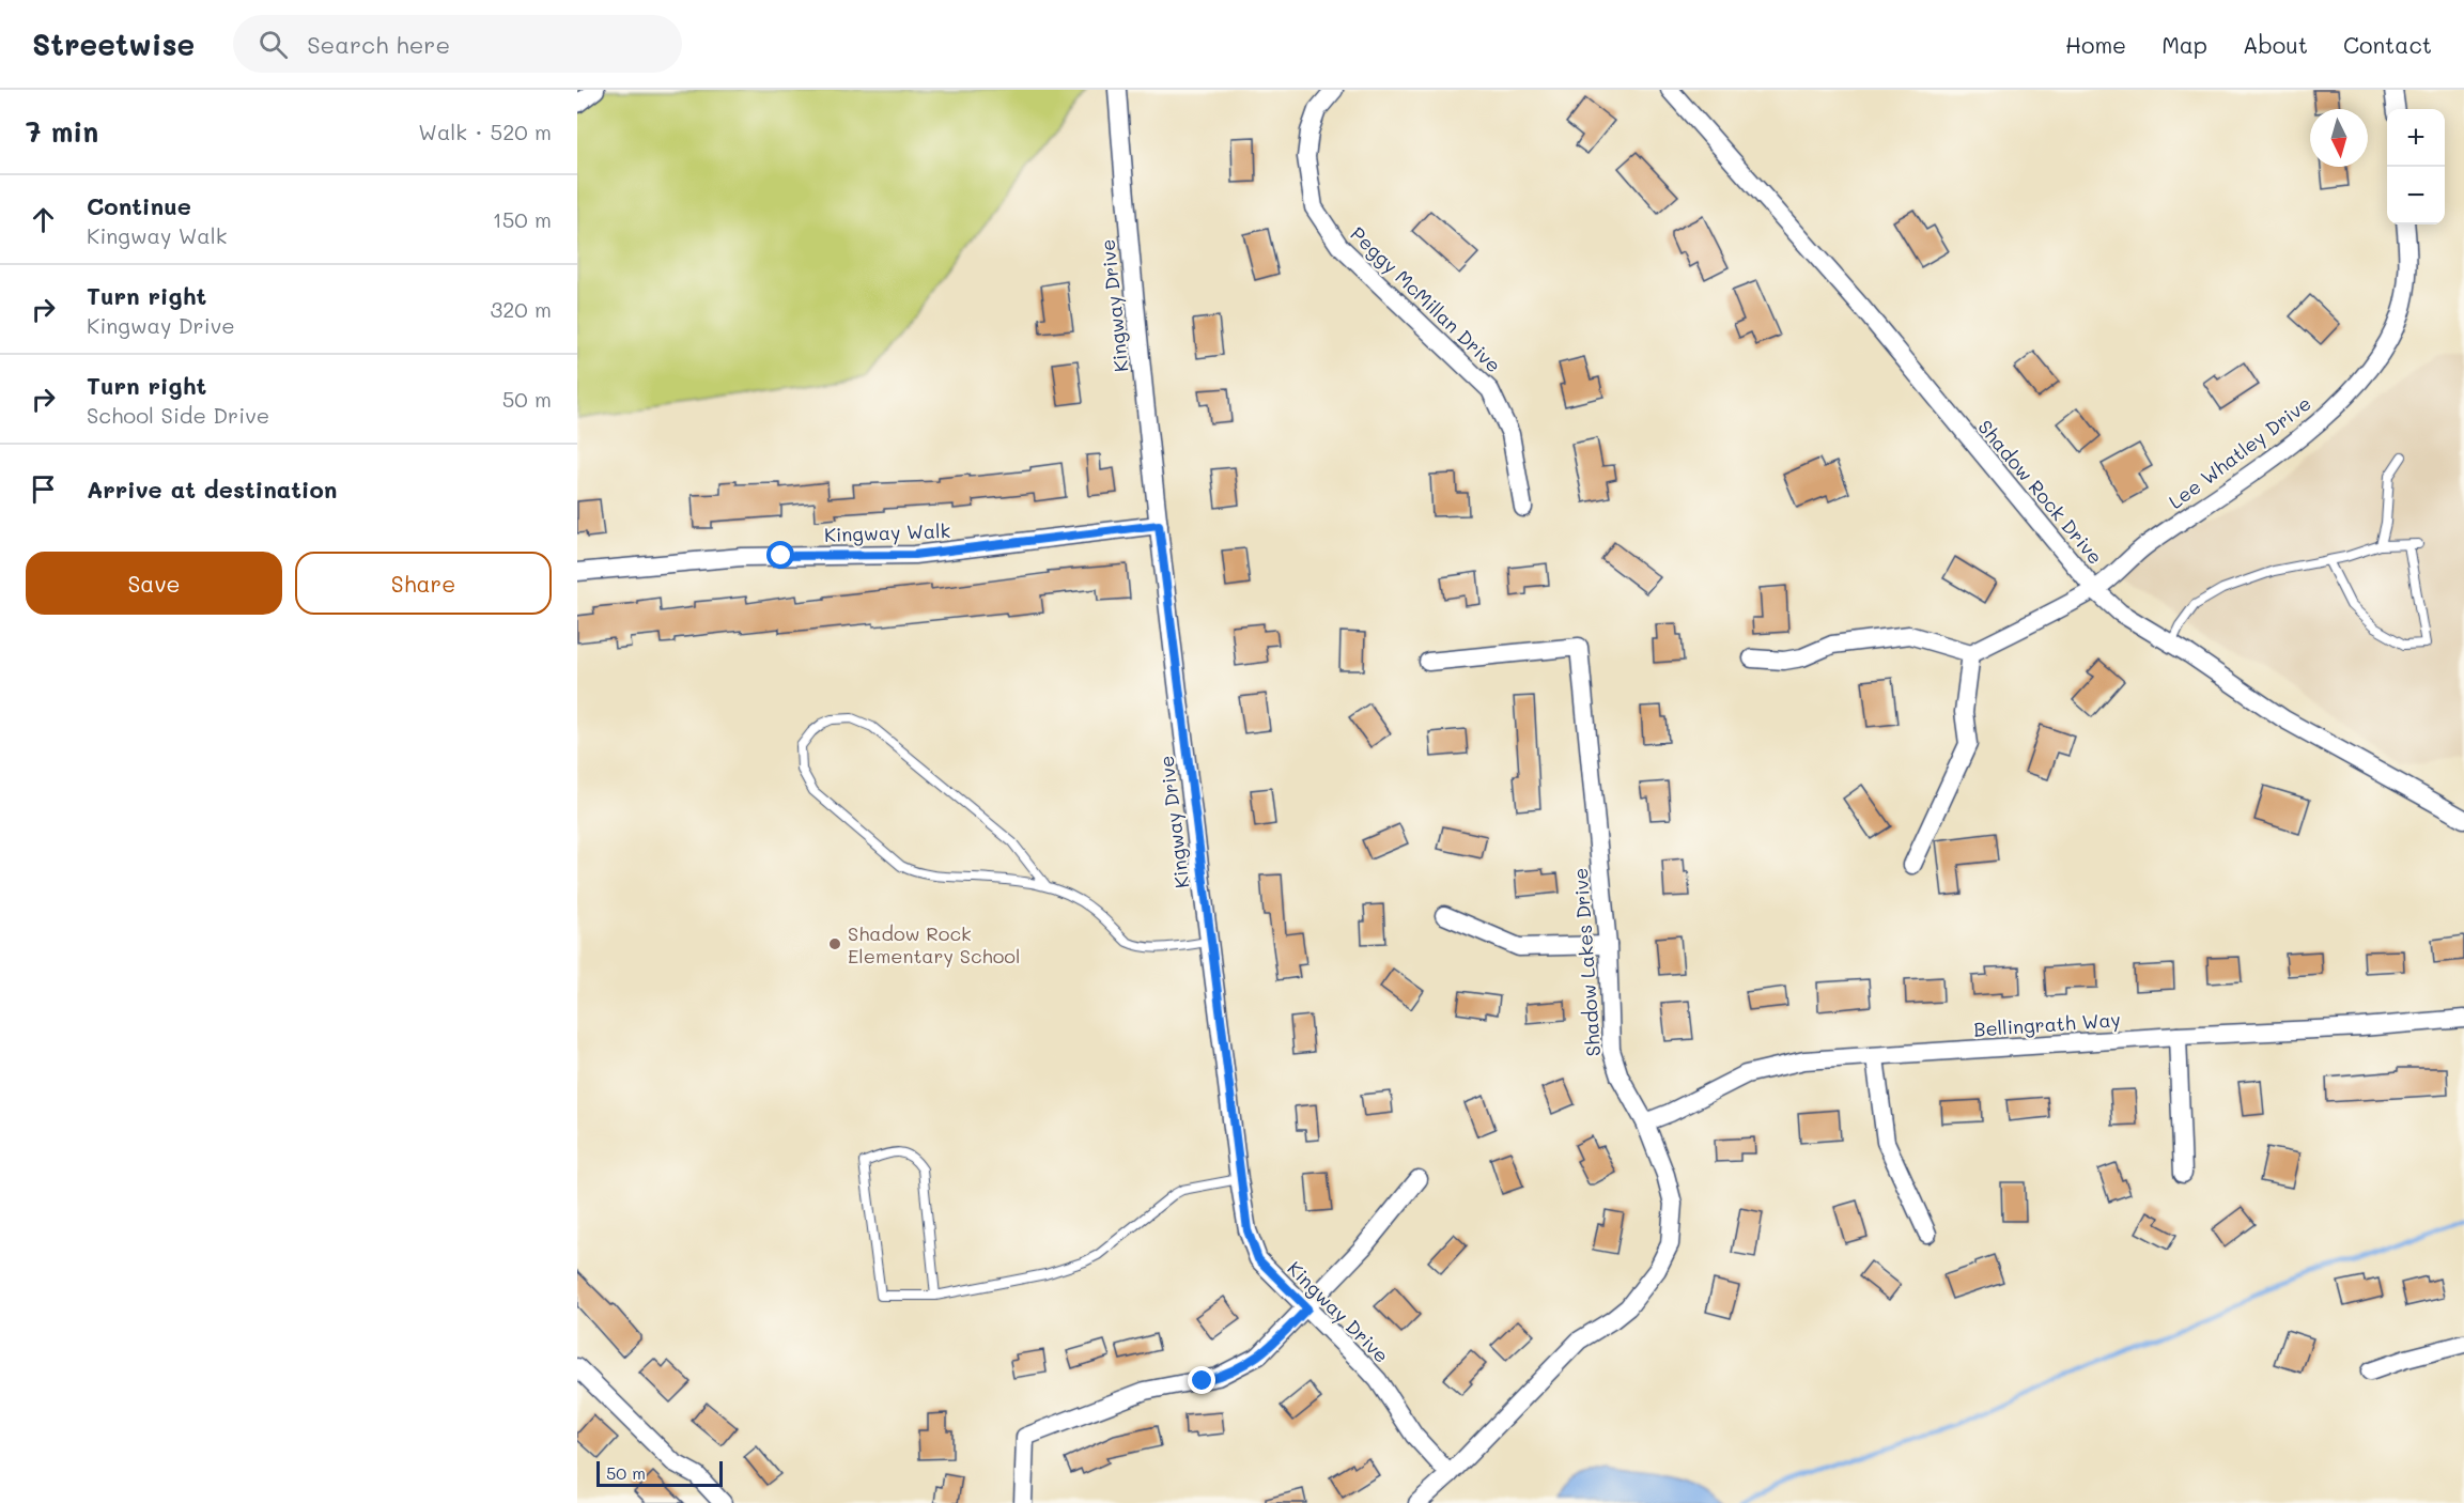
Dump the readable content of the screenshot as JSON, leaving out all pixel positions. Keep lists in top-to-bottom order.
{
  "streets": {
    "street": [
      "Peggy McMillan Drive",
      "Kingway Drive",
      "Lee Whatley Drive",
      "Shadow Rock Drive",
      "Kingway Walk",
      "Shadow Lakes Drive",
      "Bellingrath Way"
    ]
  },
  "crossings": [
    ["Kingway Drive", "Kingway Walk"],
    ["Kingway Drive", "Shadow Lakes Drive"],
    ["Lee Whatley Drive", "Shadow Rock Drive"],
    ["Shadow Lakes Drive", "Bellingrath Way"]
  ],
  "places": ["Shadow Rock Elementary School"],
  "scale_bar": "50 m",
  "north": "bottom",
  "page": {
    "header": "Streetwise",
    "search": "Search here",
    "nav": [
      "Home",
      "Map",
      "About",
      "Contact"
    ],
    "heading": ["7 min", "Walk · 520 m"],
    "map_buttons": ["+", "−"],
    "list": [
      ["Continue", "Kingway Walk", "150 m"],
      ["Turn right", "Kingway Drive", "320 m"],
      ["Turn right", "School Side Drive", "50 m"],
      "Arrive at destination"
    ],
    "buttons": ["Save", "Share"],
    "scale": "50 m"
  }
}
